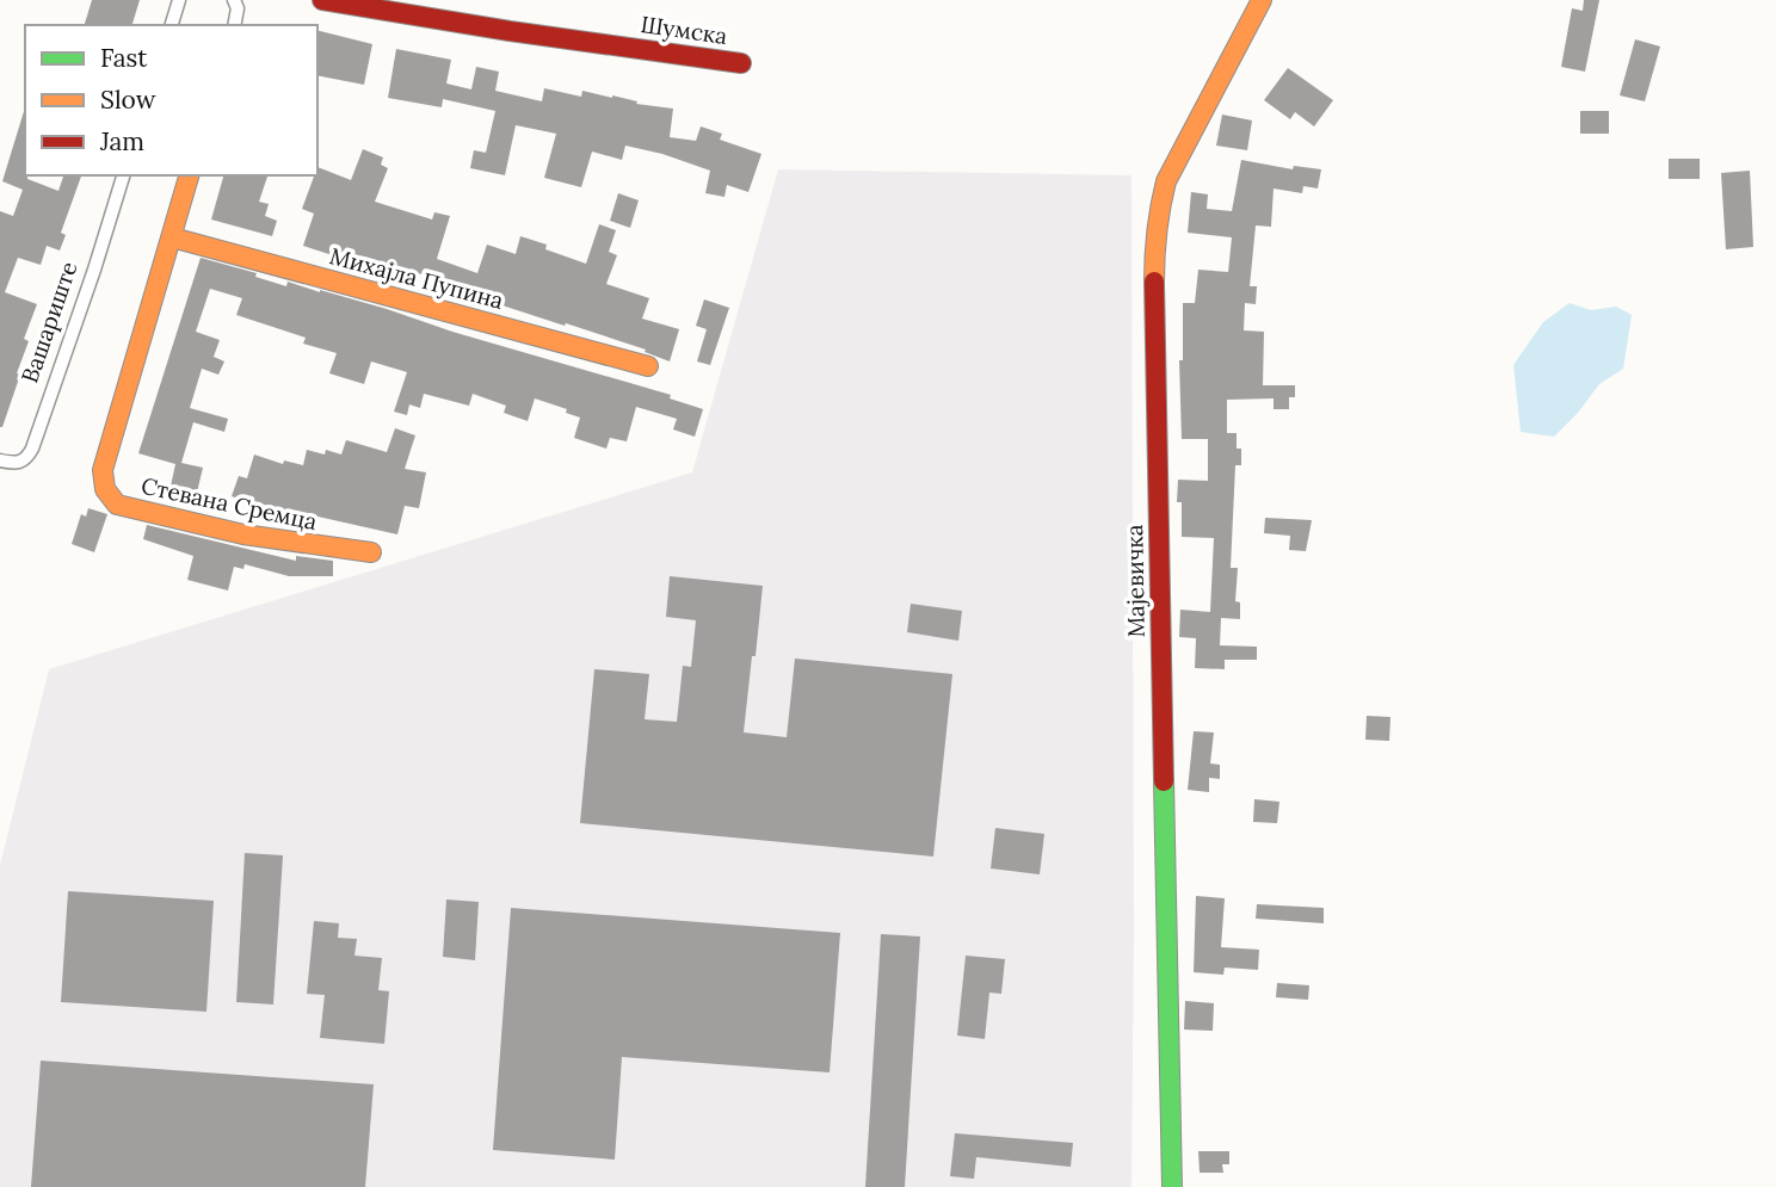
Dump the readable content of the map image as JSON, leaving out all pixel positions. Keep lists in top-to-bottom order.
{
  "streets": {
    "street": [
      "Шумска",
      "Михајла Пупина",
      "Вашариште",
      "Стевана Сремца",
      "Мајевичка"
    ]
  },
  "crossings": [
    ["Михајла Пупина", "Стевана Сремца"]
  ],
  "legend": ["Fast", "Slow", "Jam"]
}
